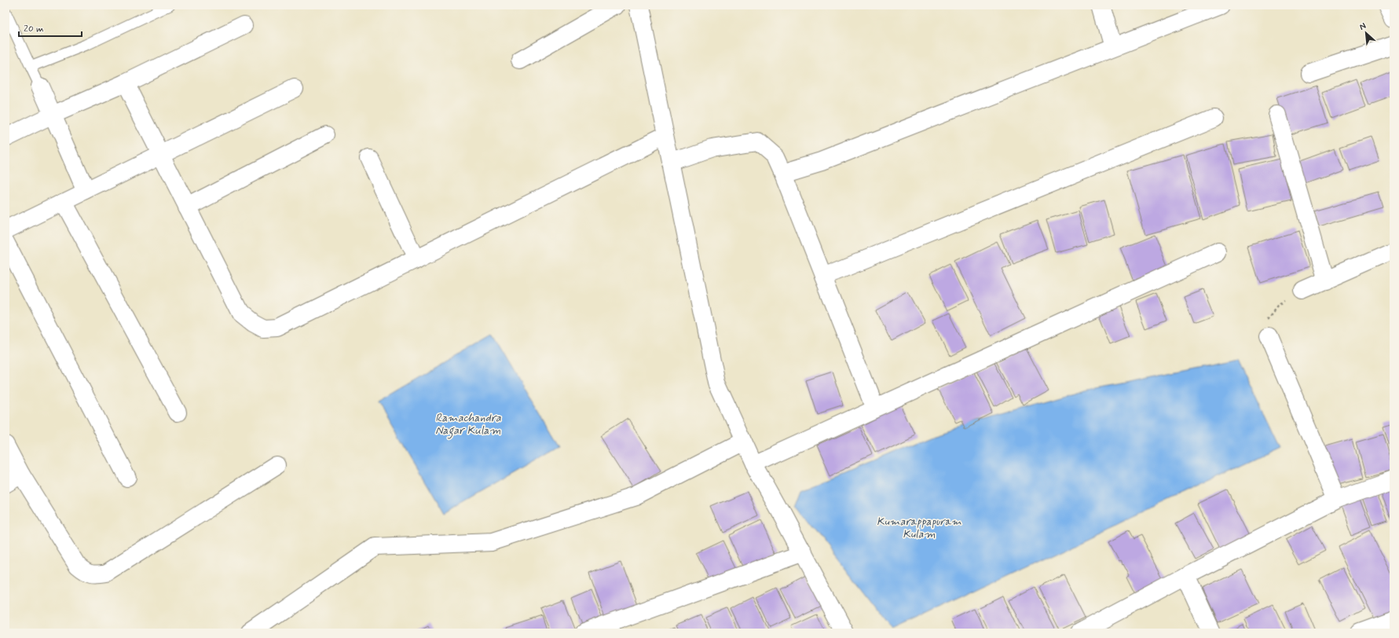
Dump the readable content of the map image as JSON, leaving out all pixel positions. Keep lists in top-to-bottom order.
{
  "water": ["Ramachandra Nagar Kulam", "Kumarappapuram Kulam"],
  "scale_bar": "20 m",
  "north": "top left"
}
